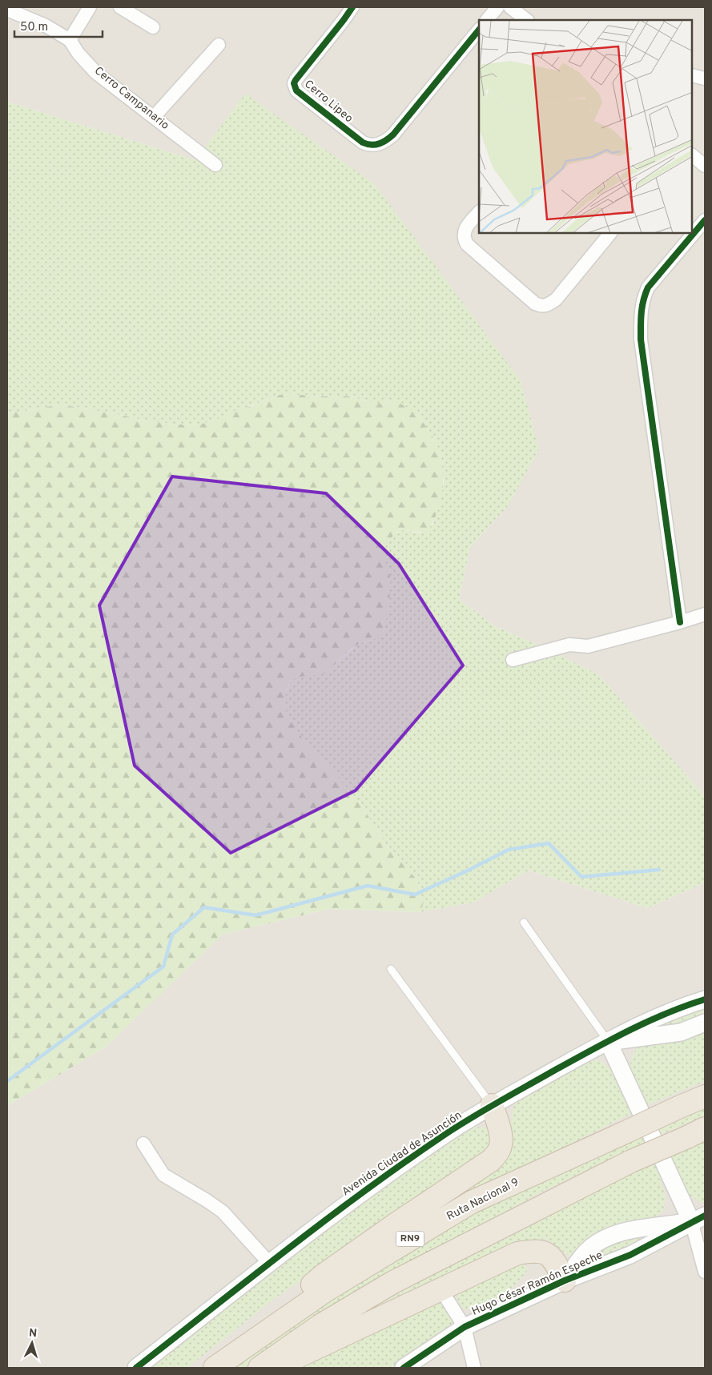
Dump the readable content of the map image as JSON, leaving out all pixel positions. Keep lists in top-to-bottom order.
{
  "streets": {
    "highway": ["Ruta Nacional 9", "RN9"],
    "street": [
      "Cerro Campanario",
      "Cerro Lipeo",
      "Avenida Ciudad de Asunción",
      "Hugo César Ramón Espeche"
    ]
  },
  "scale_bar": "50 m",
  "north": "top"
}
